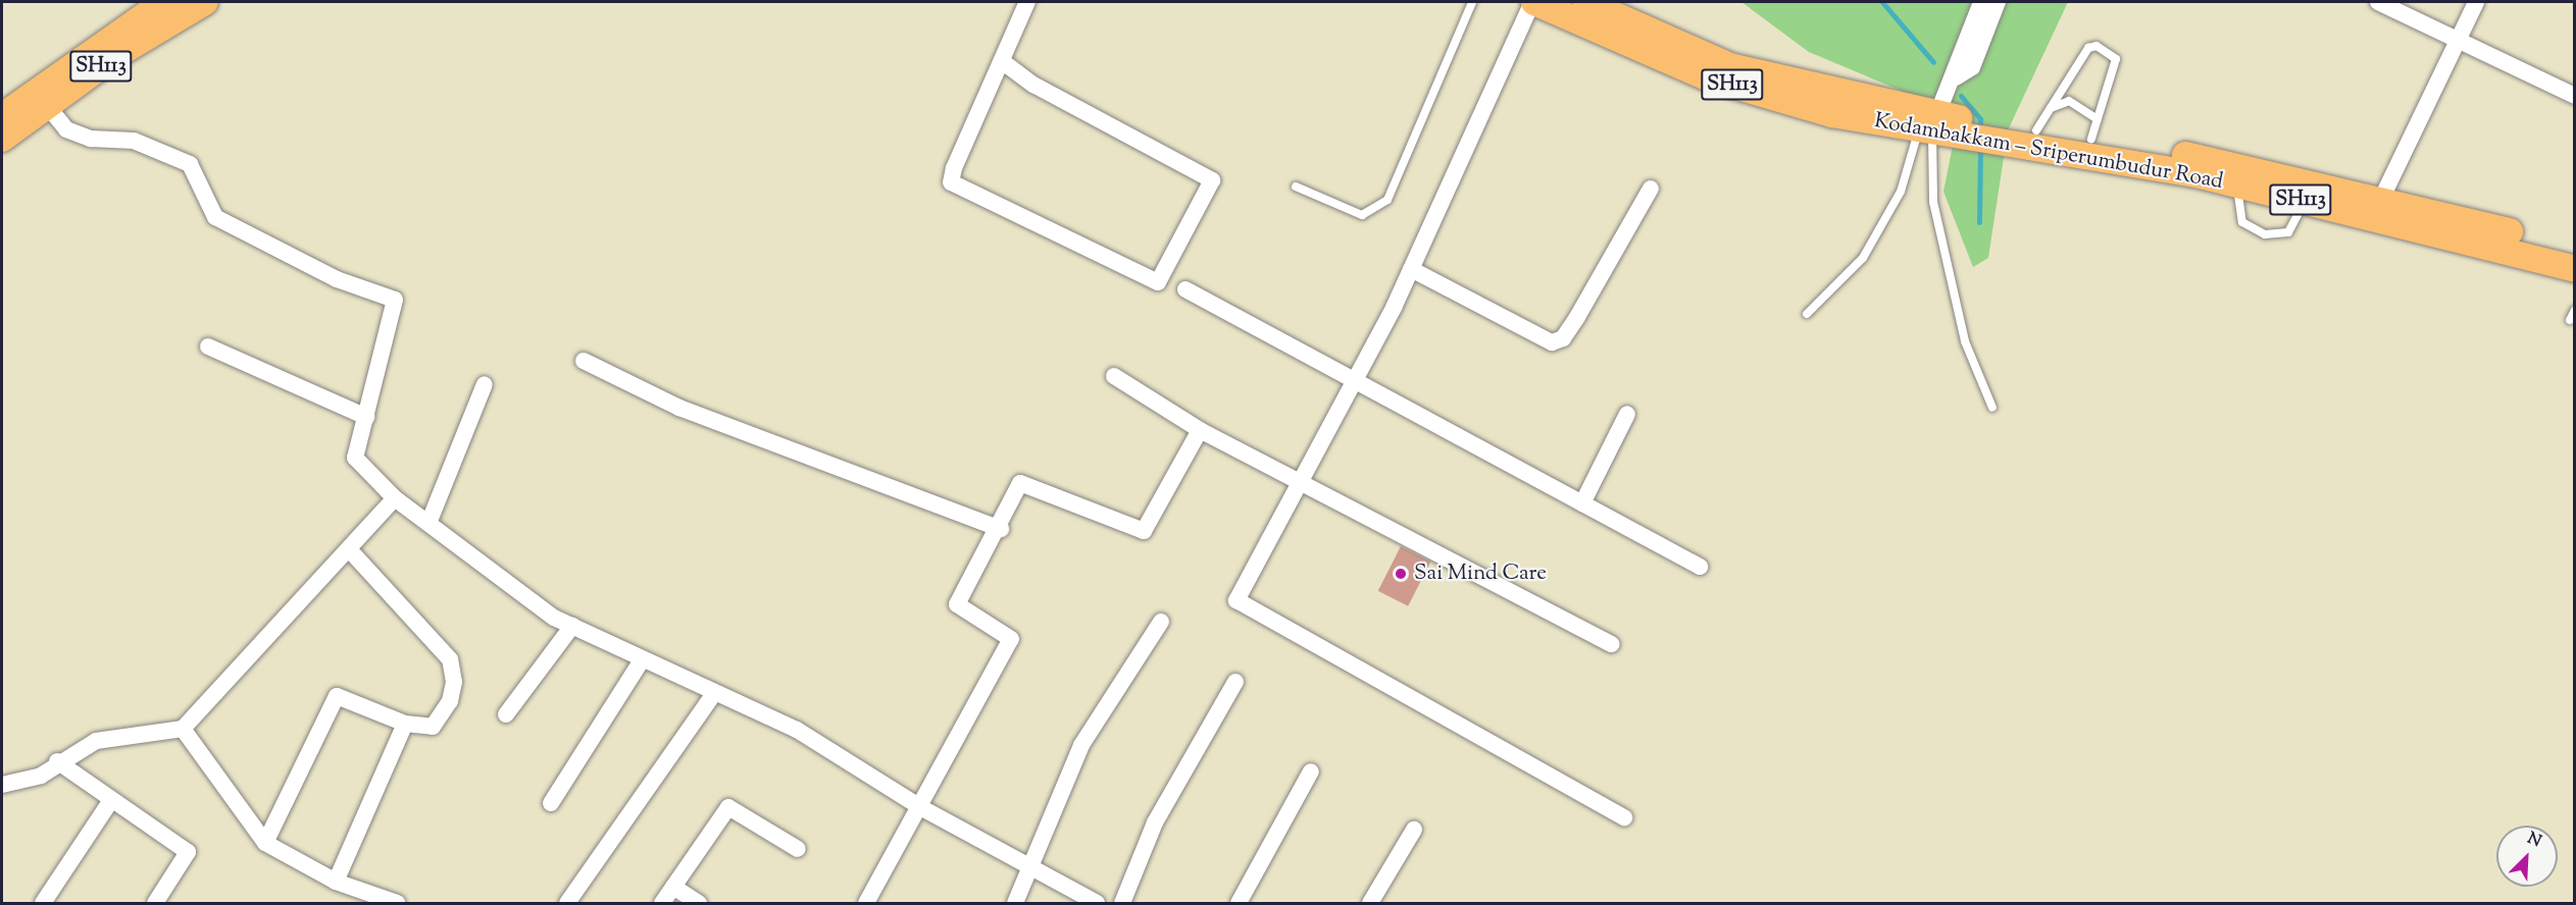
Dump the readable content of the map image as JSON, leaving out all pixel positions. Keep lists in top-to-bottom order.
{
  "streets": {
    "main road": ["SH113", "Kodambakkam – Sriperumbudur Road"]
  },
  "places": ["Sai Mind Care"],
  "north": "top right"
}
